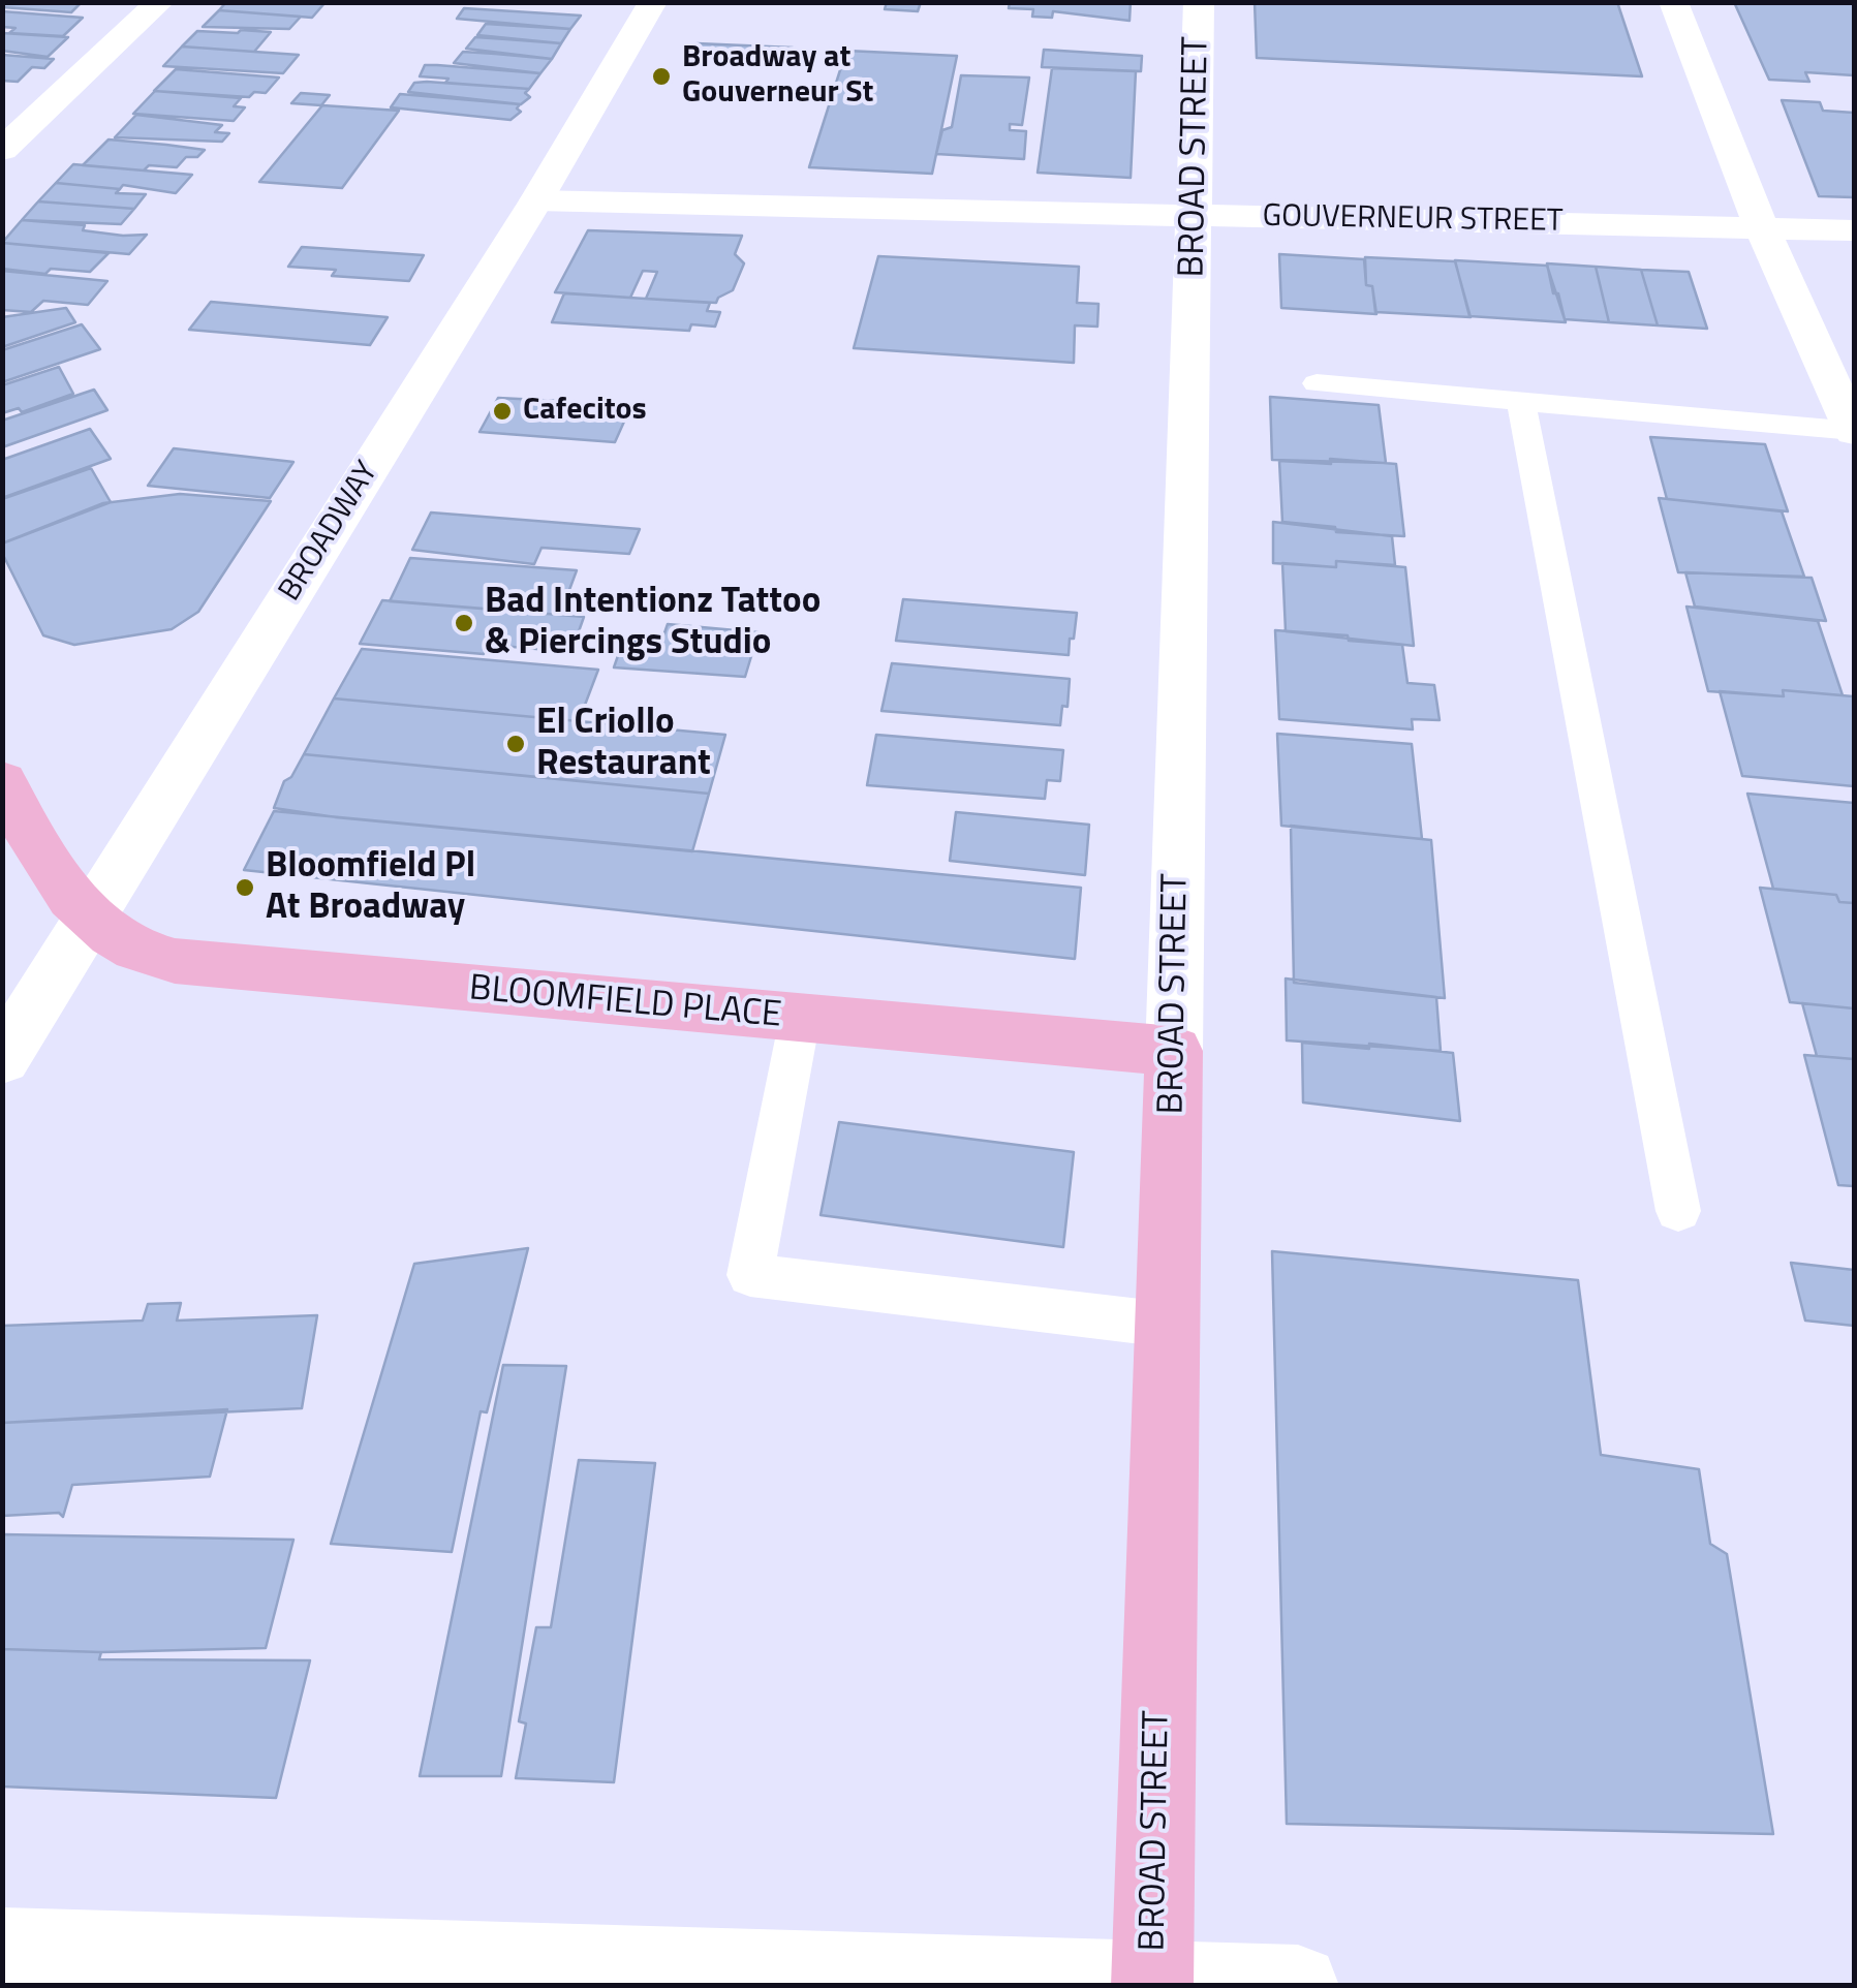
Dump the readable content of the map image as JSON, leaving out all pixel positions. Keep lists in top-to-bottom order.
{
  "streets": {
    "main road": ["BROAD STREET", "BLOOMFIELD PLACE"],
    "street": ["GOUVERNEUR STREET", "BROADWAY"]
  },
  "crossings": [
    ["BROAD STREET", "GOUVERNEUR STREET"],
    ["BROAD STREET", "BLOOMFIELD PLACE"],
    ["GOUVERNEUR STREET", "BROADWAY"],
    ["BROADWAY", "BLOOMFIELD PLACE"]
  ],
  "places": [
    "Broadway at Gouverneur St",
    "Cafecitos",
    "Bad Intentionz Tattoo & Piercings Studio",
    "El Criollo Restaurant",
    "Bloomfield Pl At Broadway"
  ]
}
